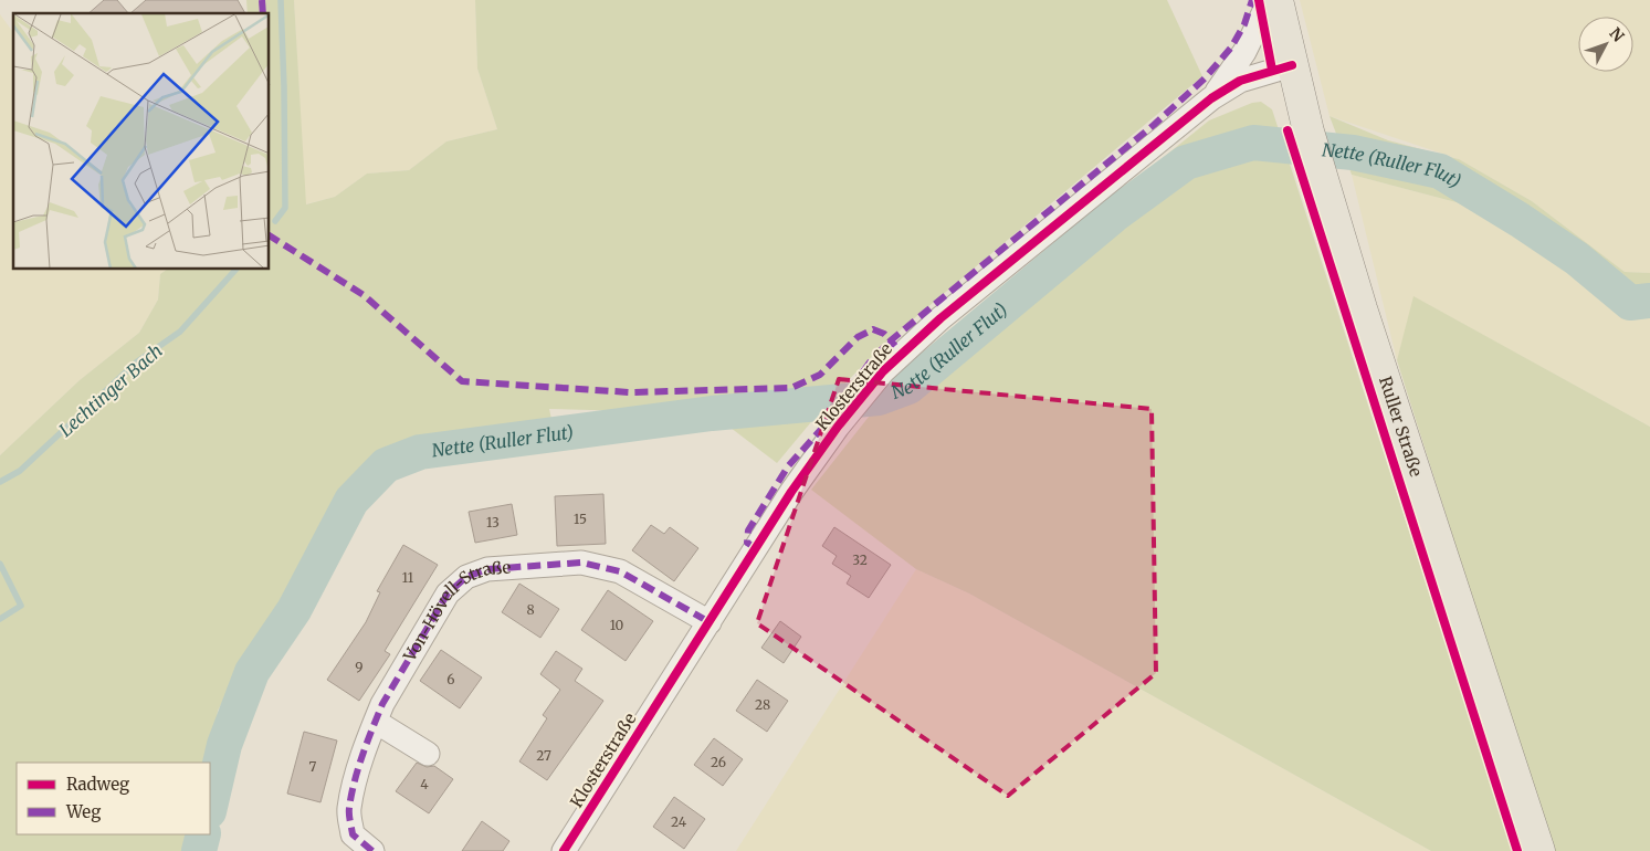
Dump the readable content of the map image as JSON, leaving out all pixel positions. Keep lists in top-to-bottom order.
{
  "streets": {
    "main road": ["Ruller Straße"],
    "street": ["Klosterstraße", "Von-Hövell-Straße"]
  },
  "crossings": [
    ["Klosterstraße", "Ruller Straße"],
    ["Klosterstraße", "Von-Hövell-Straße"]
  ],
  "water": ["Nette (Ruller Flut)", "Lechtinger Bach"],
  "house_numbers": [
    "15",
    "13",
    "32",
    "11",
    "8",
    "10",
    "9",
    "6",
    "28",
    "27",
    "26",
    "7",
    "4",
    "24"
  ],
  "legend": ["Radweg", "Weg"],
  "north": "top right"
}
